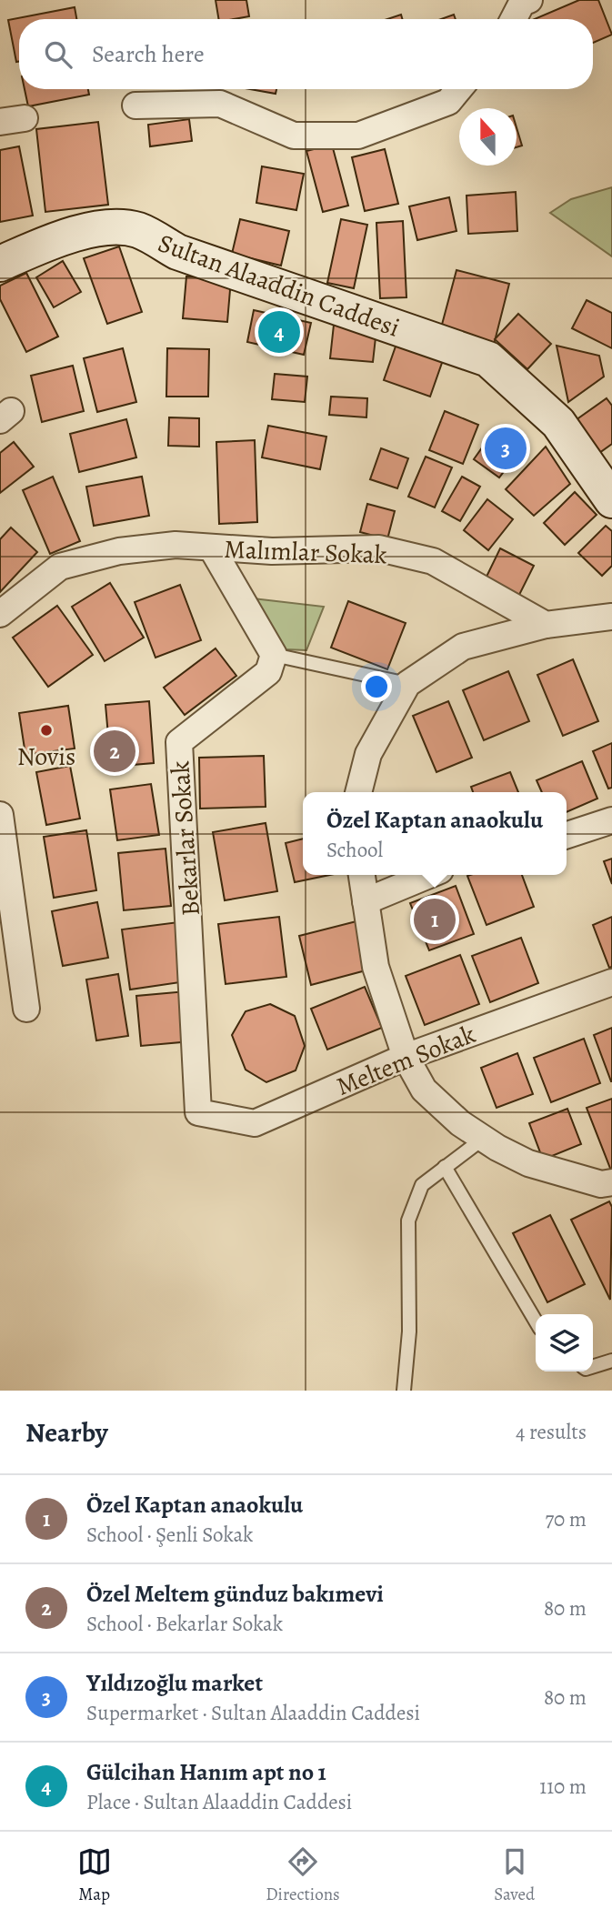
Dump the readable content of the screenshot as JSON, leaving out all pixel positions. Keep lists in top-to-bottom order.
{
  "streets": {
    "street": [
      "Sultan Alaaddin Caddesi",
      "Malımlar Sokak",
      "Bekarlar Sokak",
      "Meltem Sokak"
    ]
  },
  "crossings": [
    ["Bekarlar Sokak", "Meltem Sokak"]
  ],
  "places": ["Novis"],
  "north": "top",
  "page": {
    "search": "Search here",
    "pins": [
      "4",
      "3",
      "2",
      "1"
    ],
    "popup": ["Özel Kaptan anaokulu", "School"],
    "heading": ["Nearby", "4 results"],
    "list": [
      {
        "mark": "1",
        "name": "Özel Kaptan anaokulu",
        "note": "School · Şenli Sokak",
        "value": "70 m"
      },
      {
        "mark": "2",
        "name": "Özel Meltem günduz bakımevi",
        "note": "School · Bekarlar Sokak",
        "value": "80 m"
      },
      {
        "mark": "3",
        "name": "Yıldızoğlu market",
        "note": "Supermarket · Sultan Alaaddin Caddesi",
        "value": "80 m"
      },
      {
        "mark": "4",
        "name": "Gülcihan Hanım apt no 1",
        "note": "Place · Sultan Alaaddin Caddesi",
        "value": "110 m"
      }
    ],
    "nav": ["Map", "Directions", "Saved"]
  }
}
